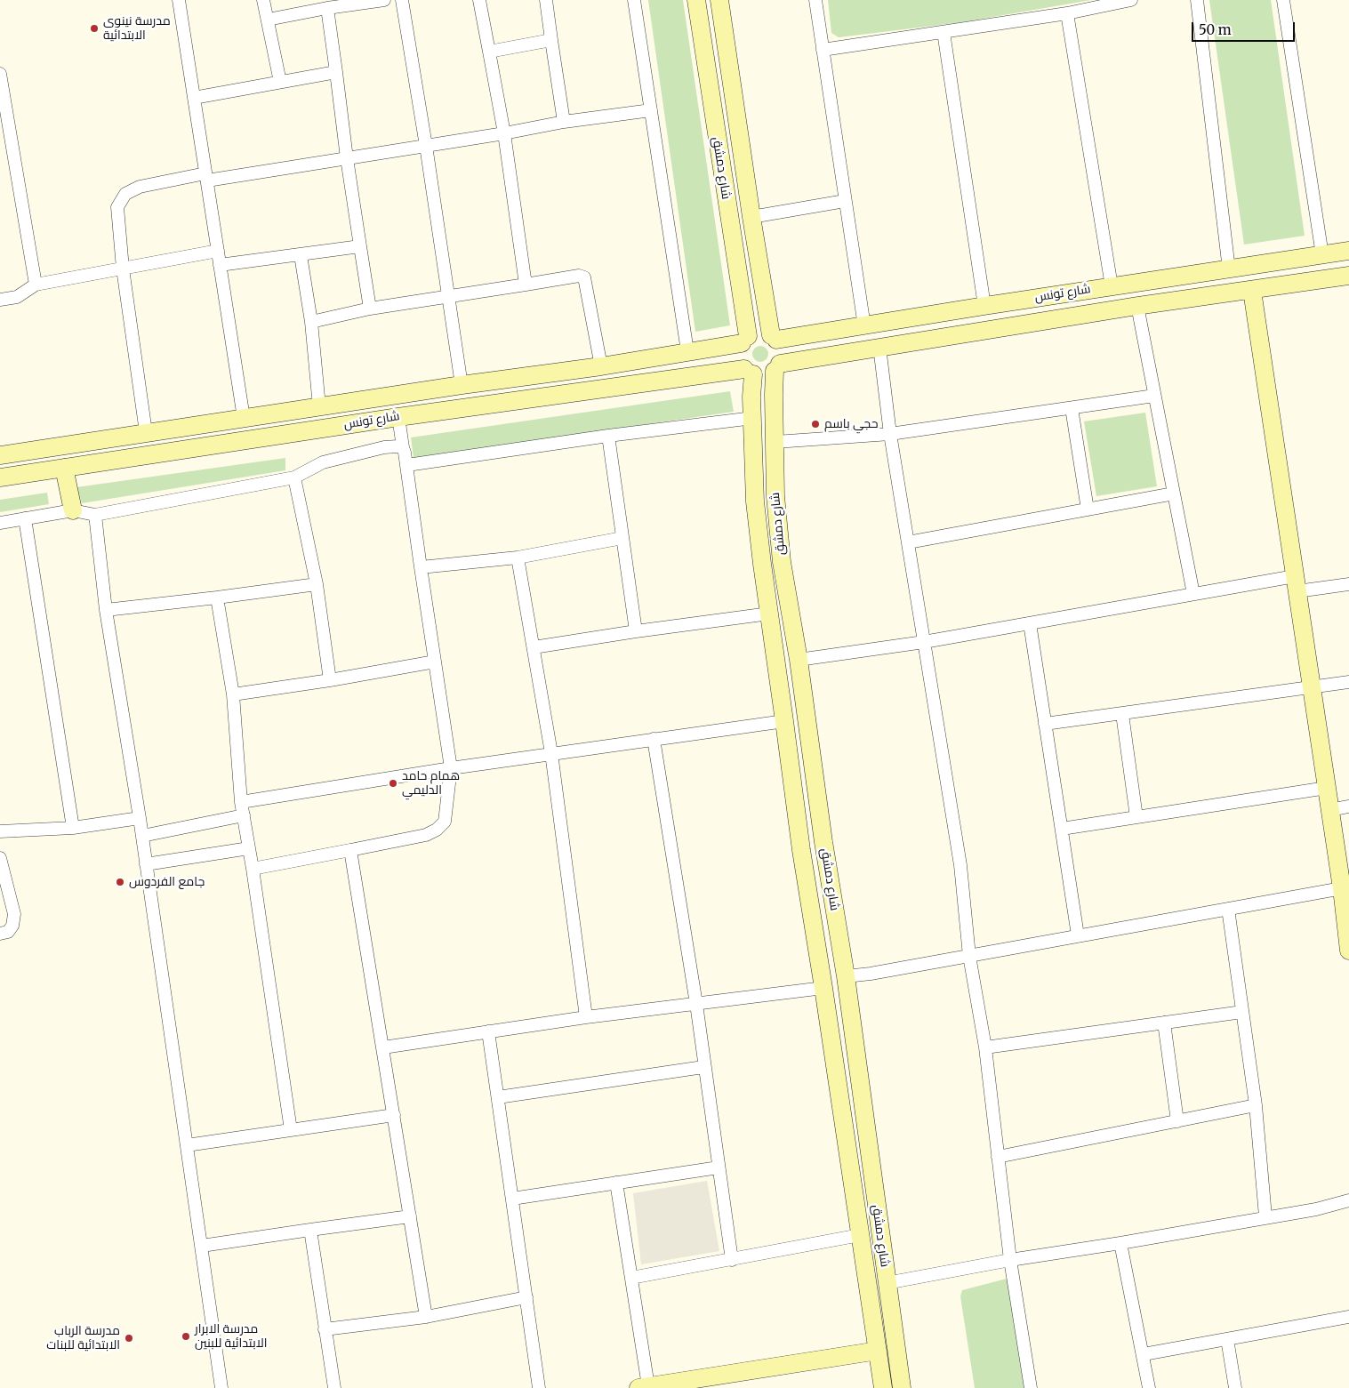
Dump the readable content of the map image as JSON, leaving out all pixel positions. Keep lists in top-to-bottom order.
{
  "streets": {
    "street": ["شارع دمشق", "شارع تونس"]
  },
  "crossings": [
    ["شارع دمشق", "شارع تونس"]
  ],
  "places": [
    "مدرسة نينوى الابتدائية",
    "حجي باسم",
    "همام حامد الدليمي",
    "جامع الفردوس",
    "مدرسة الابرار الابتدائية للبنين",
    "مدرسة الرباب الابتدائية للبنات"
  ],
  "scale_bar": "50 m"
}
